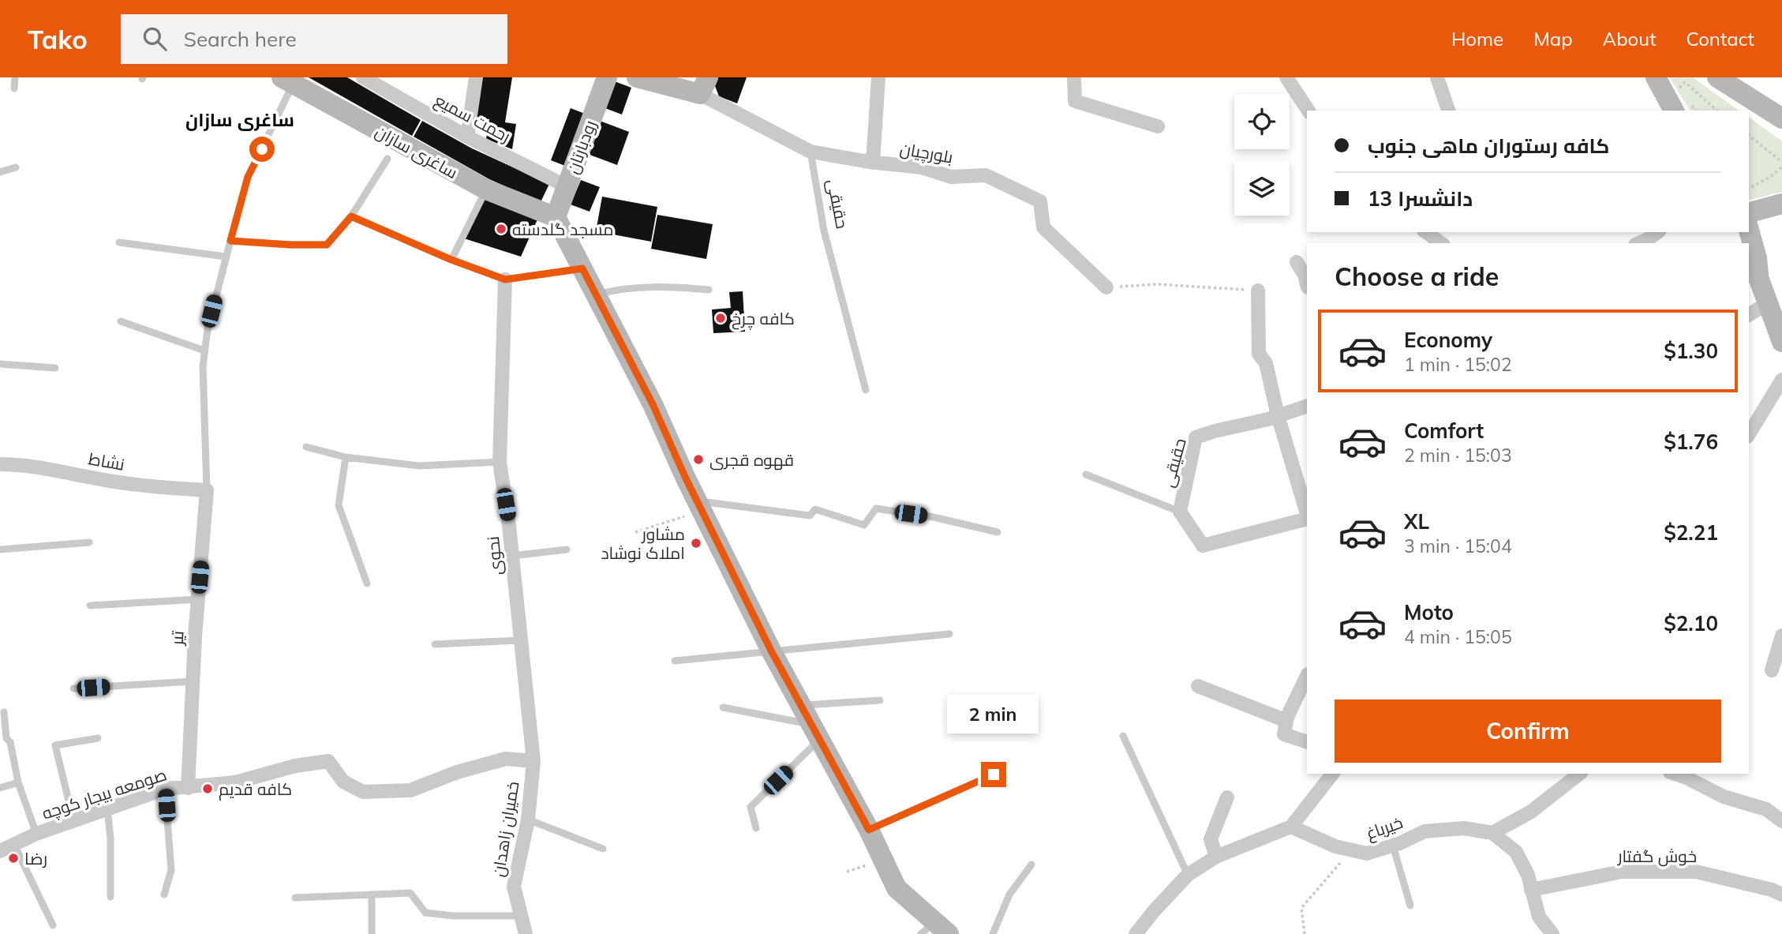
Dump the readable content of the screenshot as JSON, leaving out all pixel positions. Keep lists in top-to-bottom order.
{
  "streets": {
    "street": [
      "رحمت سمیع",
      "رودبارتان",
      "ساغری سازان",
      "بلورچیان",
      "حقیقی",
      "نشاط",
      "نحوی",
      "تیر",
      "صومعه بیجار کوچه",
      "خیرباغ",
      "خمیران زاهدان",
      "خوش گفتار"
    ]
  },
  "crossings": [
    ["رحمت سمیع", "رودبارتان"],
    ["رودبارتان", "ساغری سازان"],
    ["بلورچیان", "حقیقی"],
    ["نشاط", "تیر"],
    ["نحوی", "صومعه بیجار کوچه"],
    ["نحوی", "خمیران زاهدان"],
    ["تیر", "صومعه بیجار کوچه"],
    ["صومعه بیجار کوچه", "خمیران زاهدان"]
  ],
  "districts": ["ساغری سازان"],
  "places": [
    "مسجد گلدسته",
    "کافه چرخ",
    "قهوه قجری",
    "مشاور املاک نوشاد",
    "کافه قدیم",
    "رضا"
  ],
  "page": {
    "header": "Tako",
    "search": "Search here",
    "nav": [
      "Home",
      "Map",
      "About",
      "Contact"
    ],
    "banner": ["کافه رستوران ماهی جنوب", "دانشسرا 13"],
    "heading": "Choose a ride",
    "list": [
      {
        "name": "Economy",
        "note": "1 min · 15:02",
        "value": "$1.30"
      },
      {
        "name": "Comfort",
        "note": "2 min · 15:03",
        "value": "$1.76"
      },
      {
        "name": "XL",
        "note": "3 min · 15:04",
        "value": "$2.21"
      },
      {
        "name": "Moto",
        "note": "4 min · 15:05",
        "value": "$2.10"
      }
    ],
    "buttons": "Confirm",
    "bubble": "2 min"
  }
}
